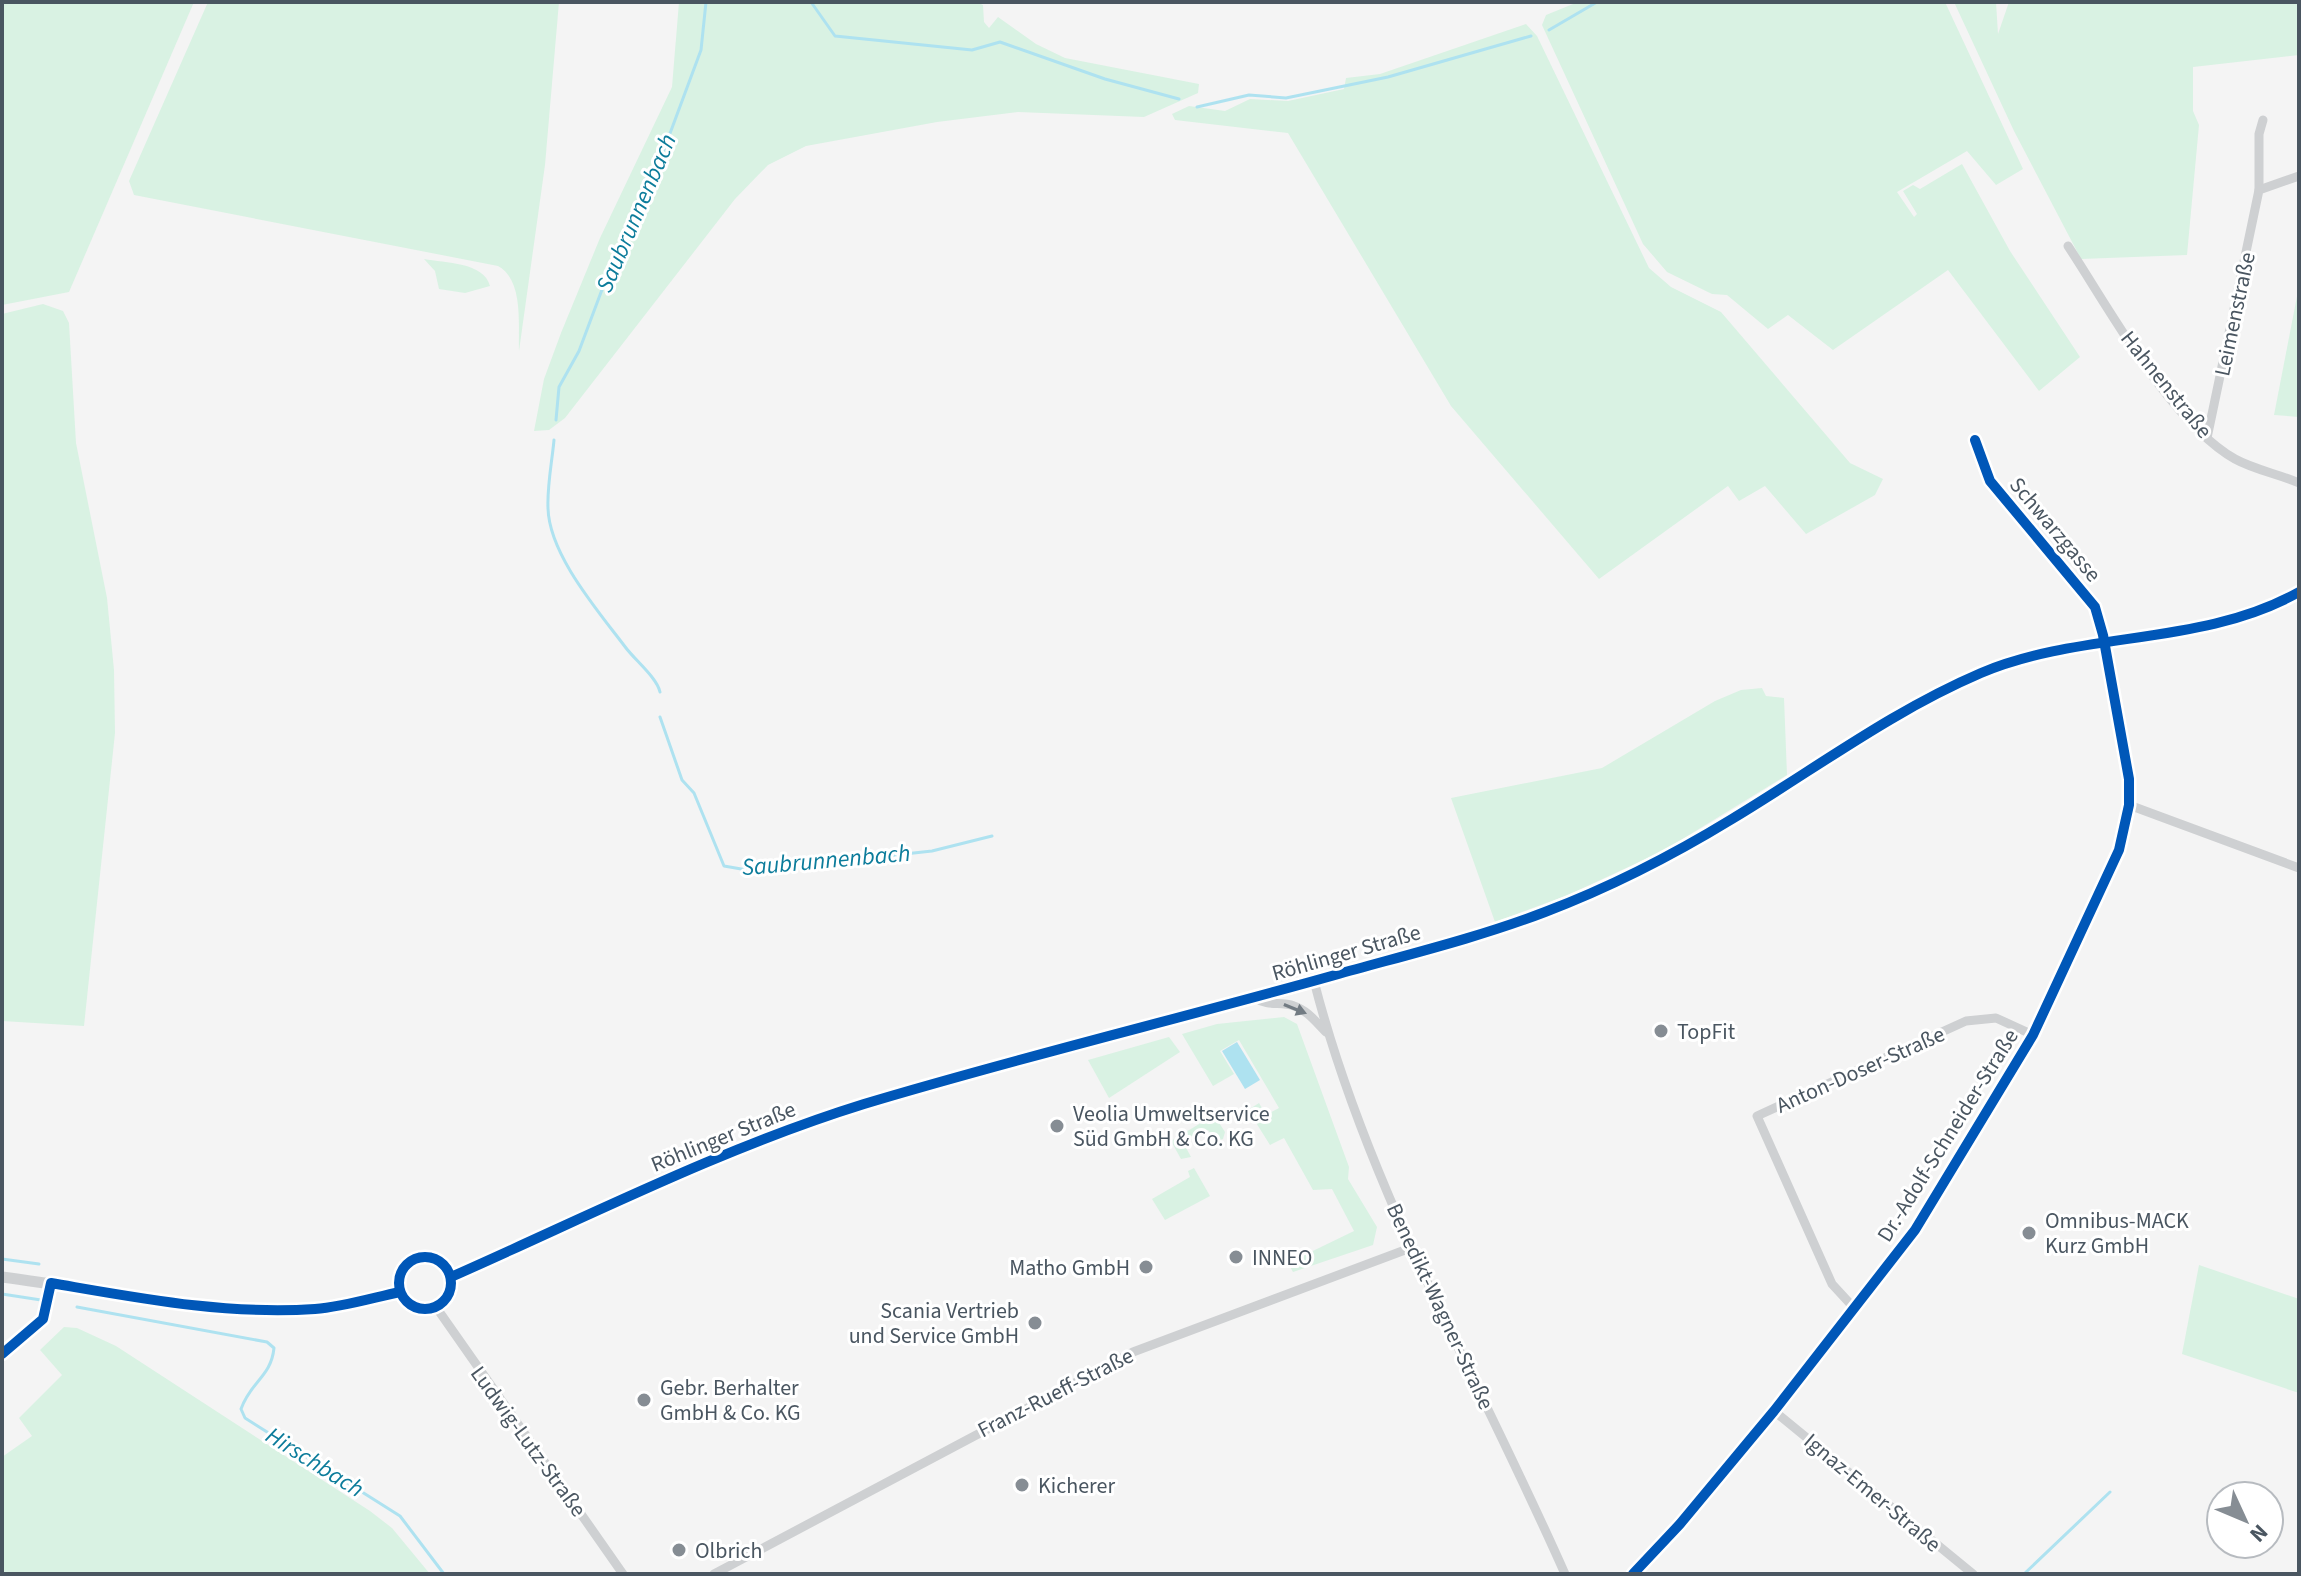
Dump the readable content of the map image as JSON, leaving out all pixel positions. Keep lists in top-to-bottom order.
{
  "streets": {
    "street": [
      "Leimenstraße",
      "Hahnenstraße",
      "Schwarzgasse",
      "Röhlinger Straße",
      "Anton-Doser-Straße",
      "Dr.-Adolf-Schneider-Straße",
      "Benedikt-Wagner-Straße",
      "Franz-Rueff-Straße",
      "Ludwig-Lutz-Straße",
      "Ignaz-Emer-Straße"
    ]
  },
  "crossings": [
    ["Leimenstraße", "Hahnenstraße"],
    ["Schwarzgasse", "Röhlinger Straße"],
    ["Schwarzgasse", "Dr.-Adolf-Schneider-Straße"],
    ["Röhlinger Straße", "Dr.-Adolf-Schneider-Straße"],
    ["Röhlinger Straße", "Benedikt-Wagner-Straße"],
    ["Röhlinger Straße", "Ludwig-Lutz-Straße"],
    ["Anton-Doser-Straße", "Dr.-Adolf-Schneider-Straße"],
    ["Dr.-Adolf-Schneider-Straße", "Ignaz-Emer-Straße"],
    ["Benedikt-Wagner-Straße", "Franz-Rueff-Straße"]
  ],
  "water": ["Saubrunnenbach", "Hirschbach"],
  "places": [
    "TopFit",
    "Veolia Umweltservice Süd GmbH & Co. KG",
    "Omnibus-MACK Kurz GmbH",
    "INNEO",
    "Matho GmbH",
    "Scania Vertrieb und Service GmbH",
    "Gebr. Berhalter GmbH & Co. KG",
    "Kicherer",
    "Olbrich"
  ],
  "north": "bottom right"
}
